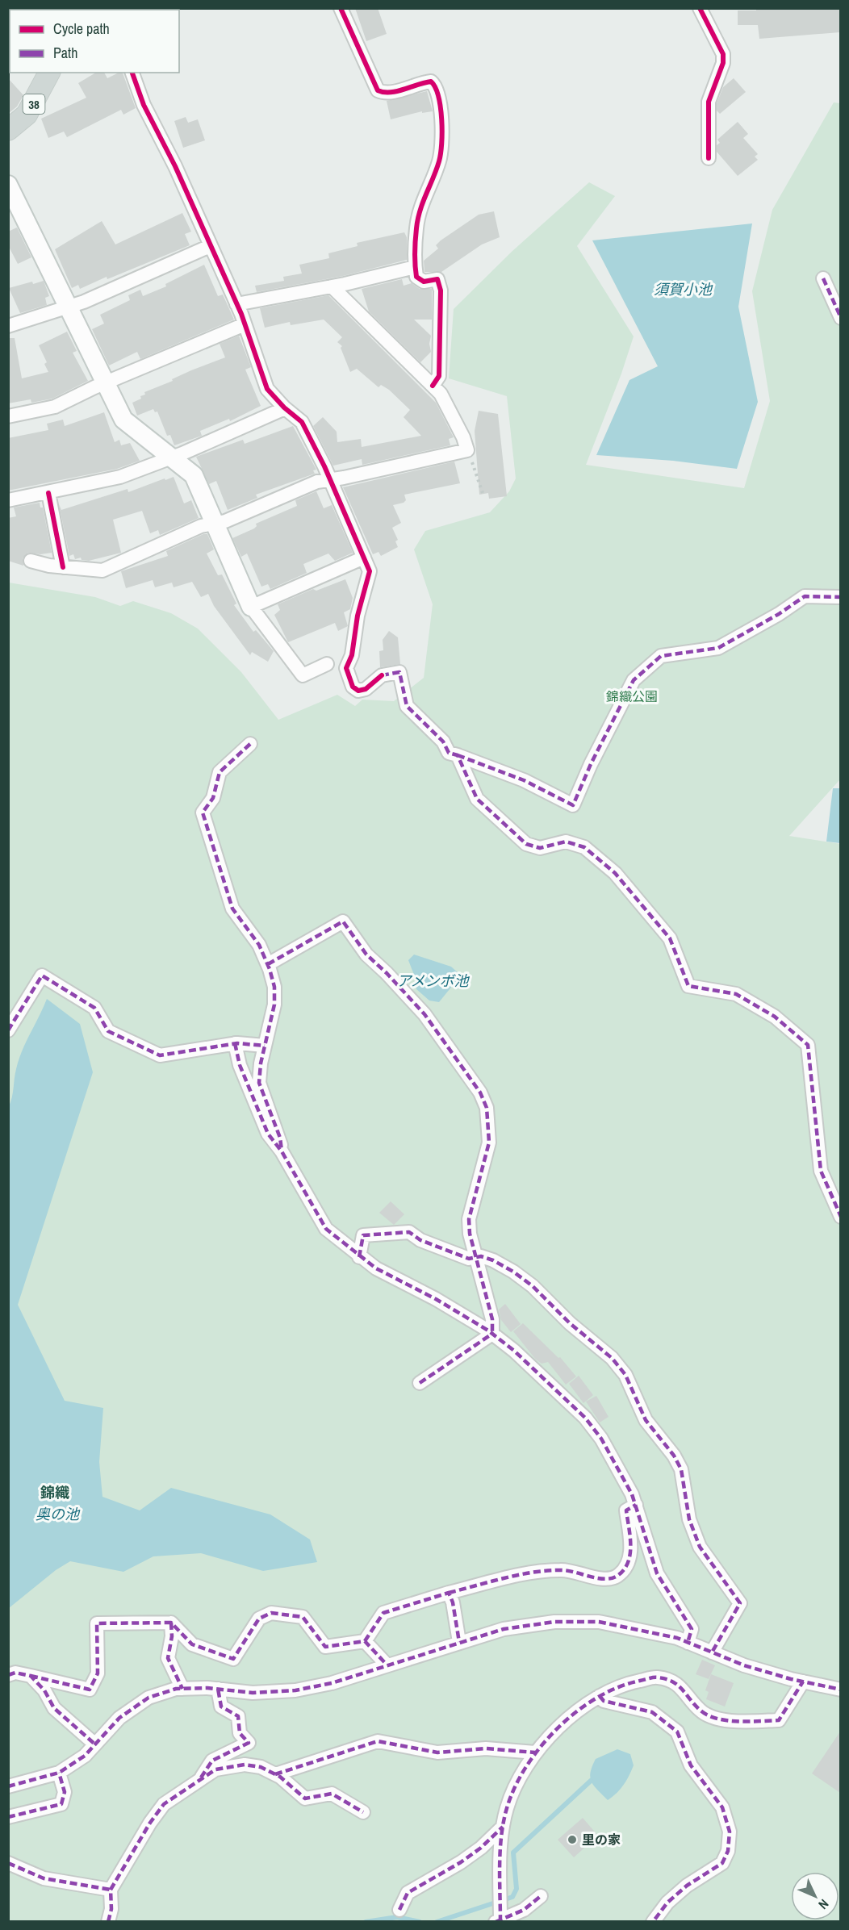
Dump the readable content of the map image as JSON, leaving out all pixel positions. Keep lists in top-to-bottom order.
{
  "streets": {
    "main road": ["38"]
  },
  "districts": ["錦織"],
  "water": ["須賀小池", "アメンボ池", "奥の池"],
  "parks": ["錦織公園"],
  "places": ["里の家"],
  "legend": ["Cycle path", "Path"],
  "north": "bottom right"
}
